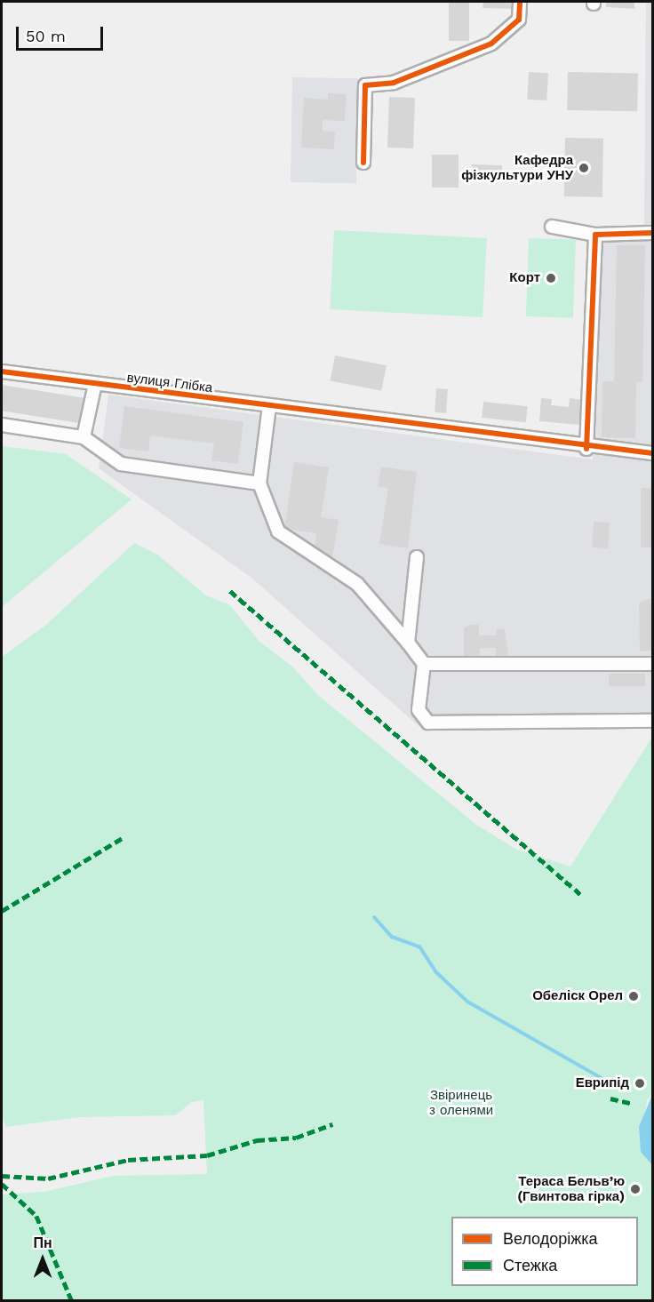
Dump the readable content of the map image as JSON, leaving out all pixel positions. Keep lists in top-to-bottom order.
{
  "streets": {
    "street": ["вулиця Глібка"]
  },
  "parks": ["Звіринець з оленями"],
  "places": [
    "Кафедра фізкультури УНУ",
    "Корт",
    "Обеліск Орел",
    "Еврипід",
    "Тераса Бельв’ю (Гвинтова гірка)"
  ],
  "legend": ["Велодоріжка", "Стежка"],
  "scale_bar": "50 m",
  "north": "top"
}
